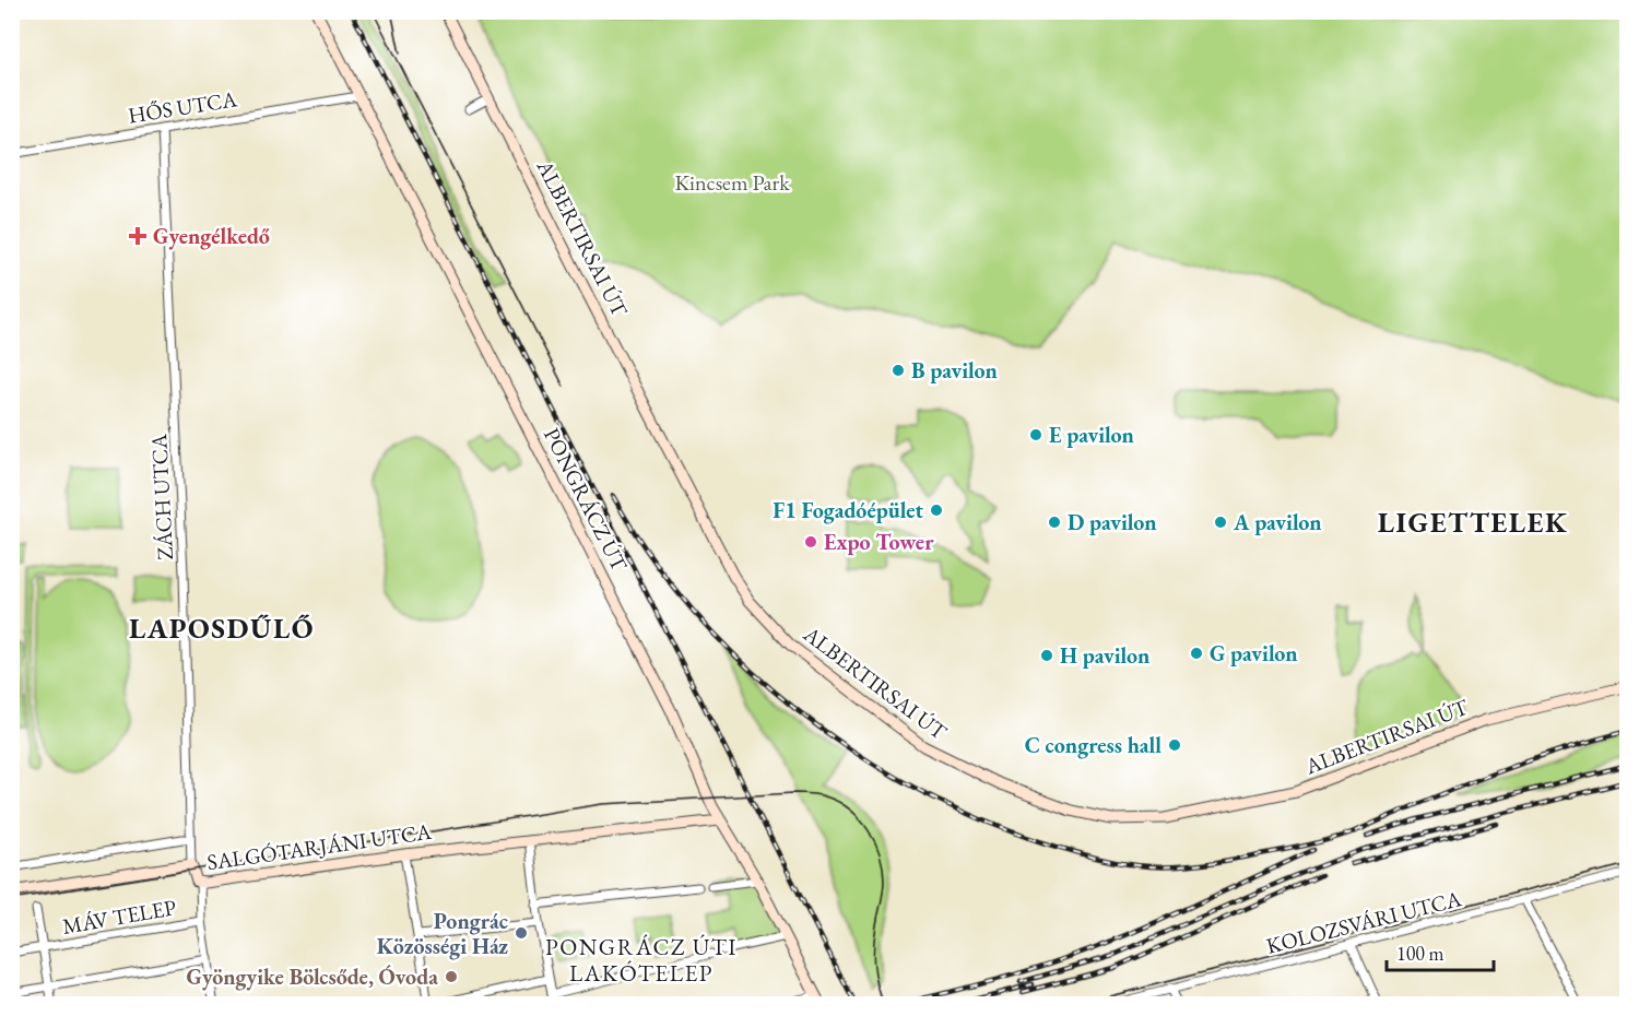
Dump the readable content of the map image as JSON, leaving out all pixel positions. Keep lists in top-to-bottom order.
{
  "streets": {
    "street": [
      "HŐS UTCA",
      "ALBERTIRSAI ÚT",
      "ZÁCH UTCA",
      "PONGRÁCZ ÚT",
      "SALGÓTARJÁNI UTCA",
      "MÁV TELEP",
      "KOLOZSVÁRI UTCA"
    ]
  },
  "crossings": [
    ["HŐS UTCA", "ZÁCH UTCA"],
    ["HŐS UTCA", "PONGRÁCZ ÚT"],
    ["ZÁCH UTCA", "SALGÓTARJÁNI UTCA"],
    ["PONGRÁCZ ÚT", "SALGÓTARJÁNI UTCA"]
  ],
  "districts": ["LIGETTELEK", "LAPOSDŰLŐ", "PONGRÁCZ ÚTI LAKÓTELEP"],
  "parks": ["Kincsem Park"],
  "places": {
    "health": ["Gyengélkedő"],
    "other": [
      "B pavilon",
      "E pavilon",
      "F1 Fogadóépület",
      "D pavilon",
      "A pavilon",
      "Expo Tower",
      "G pavilon",
      "H pavilon",
      "C congress hall",
      "Pongrác Közösségi Ház",
      "Gyöngyike Bölcsőde, Óvoda"
    ]
  },
  "scale_bar": "100 m"
}
